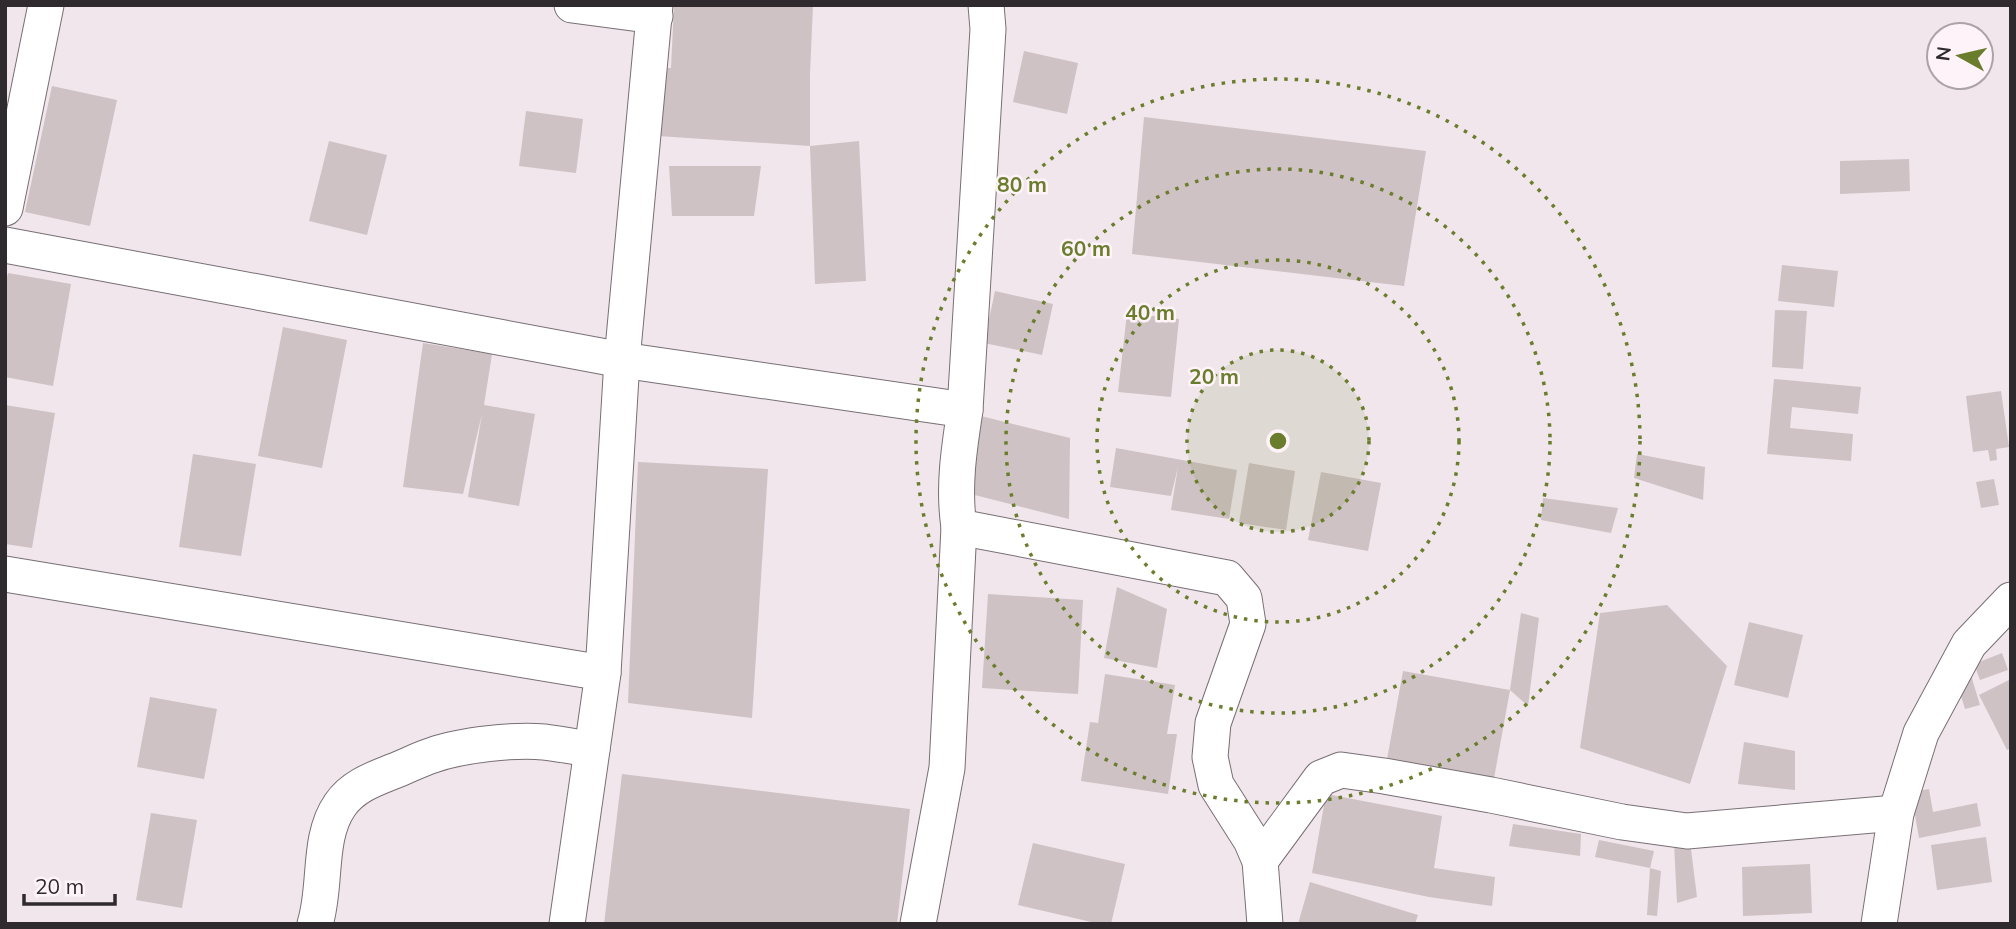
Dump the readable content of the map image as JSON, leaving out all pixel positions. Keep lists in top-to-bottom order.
{
  "scale_bar": "20 m",
  "north": "left",
  "rings": [
    "80 m",
    "60 m",
    "40 m",
    "20 m"
  ]
}
